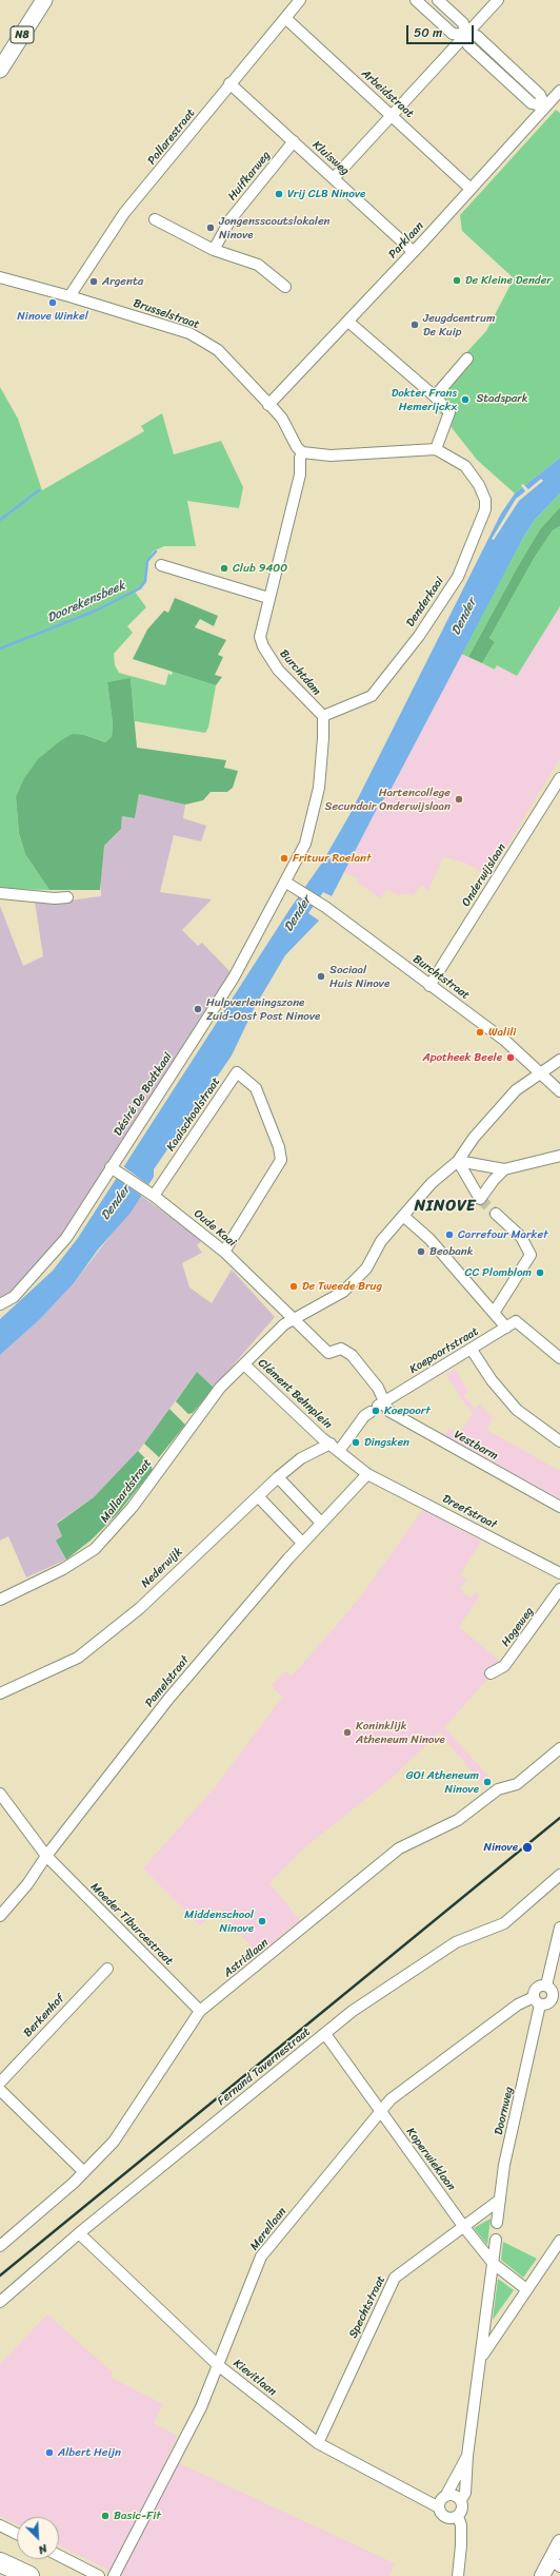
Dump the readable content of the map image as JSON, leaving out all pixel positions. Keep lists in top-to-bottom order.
{
  "streets": {
    "main road": ["N8"],
    "street": [
      "Arbeidstraat",
      "Pollarestraat",
      "Kluisweg",
      "Huifkarweg",
      "Parklaan",
      "Brusselstraat",
      "Denderkaai",
      "Burchtdam",
      "Onderwijslaan",
      "Burchtstraat",
      "Désiré De Bodtkaai",
      "Kaaischoolstraat",
      "Oude Kaai",
      "Koepoortstraat",
      "Clément Behnplein",
      "Vestbarm",
      "Mallaardstraat",
      "Dreefstraat",
      "Nederwijk",
      "Hogeweg",
      "Pamelstraat",
      "Moeder Tiburcestraat",
      "Astridlaan",
      "Berkenhof",
      "Fernand Tavernestraat",
      "Doornweg",
      "Koperwieklaan",
      "Merellaan",
      "Spechtstraat",
      "Kievitlaan"
    ]
  },
  "crossings": [
    ["Arbeidstraat", "Pollarestraat"],
    ["Arbeidstraat", "Parklaan"],
    ["Pollarestraat", "Kluisweg"],
    ["Pollarestraat", "Brusselstraat"],
    ["Kluisweg", "Huifkarweg"],
    ["Kluisweg", "Parklaan"],
    ["Parklaan", "Brusselstraat"],
    ["Brusselstraat", "Burchtdam"],
    ["Denderkaai", "Burchtdam"],
    ["Denderkaai", "Désiré De Bodtkaai"],
    ["Burchtdam", "Désiré De Bodtkaai"],
    ["Onderwijslaan", "Burchtstraat"],
    ["Burchtstraat", "Désiré De Bodtkaai"],
    ["Burchtstraat", "Clément Behnplein"],
    ["Désiré De Bodtkaai", "Oude Kaai"],
    ["Kaaischoolstraat", "Oude Kaai"],
    ["Oude Kaai", "Koepoortstraat"],
    ["Oude Kaai", "Clément Behnplein"],
    ["Oude Kaai", "Vestbarm"],
    ["Koepoortstraat", "Vestbarm"],
    ["Clément Behnplein", "Mallaardstraat"],
    ["Clément Behnplein", "Dreefstraat"],
    ["Clément Behnplein", "Nederwijk"],
    ["Clément Behnplein", "Pamelstraat"],
    ["Dreefstraat", "Pamelstraat"],
    ["Pamelstraat", "Moeder Tiburcestraat"],
    ["Moeder Tiburcestraat", "Astridlaan"],
    ["Fernand Tavernestraat", "Koperwieklaan"],
    ["Fernand Tavernestraat", "Kievitlaan"],
    ["Doornweg", "Merellaan"],
    ["Doornweg", "Spechtstraat"],
    ["Koperwieklaan", "Merellaan"],
    ["Koperwieklaan", "Spechtstraat"],
    ["Merellaan", "Kievitlaan"],
    ["Spechtstraat", "Kievitlaan"]
  ],
  "districts": ["NINOVE"],
  "water": ["Doorekensbeek", "Dender"],
  "parks": ["Stadspark"],
  "places": [
    "Vrij CLB Ninove",
    "Jongensscoutslokalen Ninove",
    "De Kleine Dender",
    "Argenta",
    "Ninove Winkel",
    "Jeugdcentrum De Kuip",
    "Dokter Frans Hemerijckx",
    "Club 9400",
    "Hartencollege Secundair Onderwijslaan",
    "Frituur Roelant",
    "Sociaal Huis Ninove",
    "Hulpverleningszone Zuid-Oost Post Ninove",
    "Walili",
    "Apotheek Beele",
    "Carrefour Market",
    "Beobank",
    "CC Plomblom",
    "De Tweede Brug",
    "Koepoort",
    "Dingsken",
    "Koninklijk Atheneum Ninove",
    "GO! Atheneum Ninove",
    "Ninove",
    "Middenschool Ninove",
    "Albert Heijn",
    "Basic-Fit"
  ],
  "scale_bar": "50 m",
  "north": "bottom right"
}
